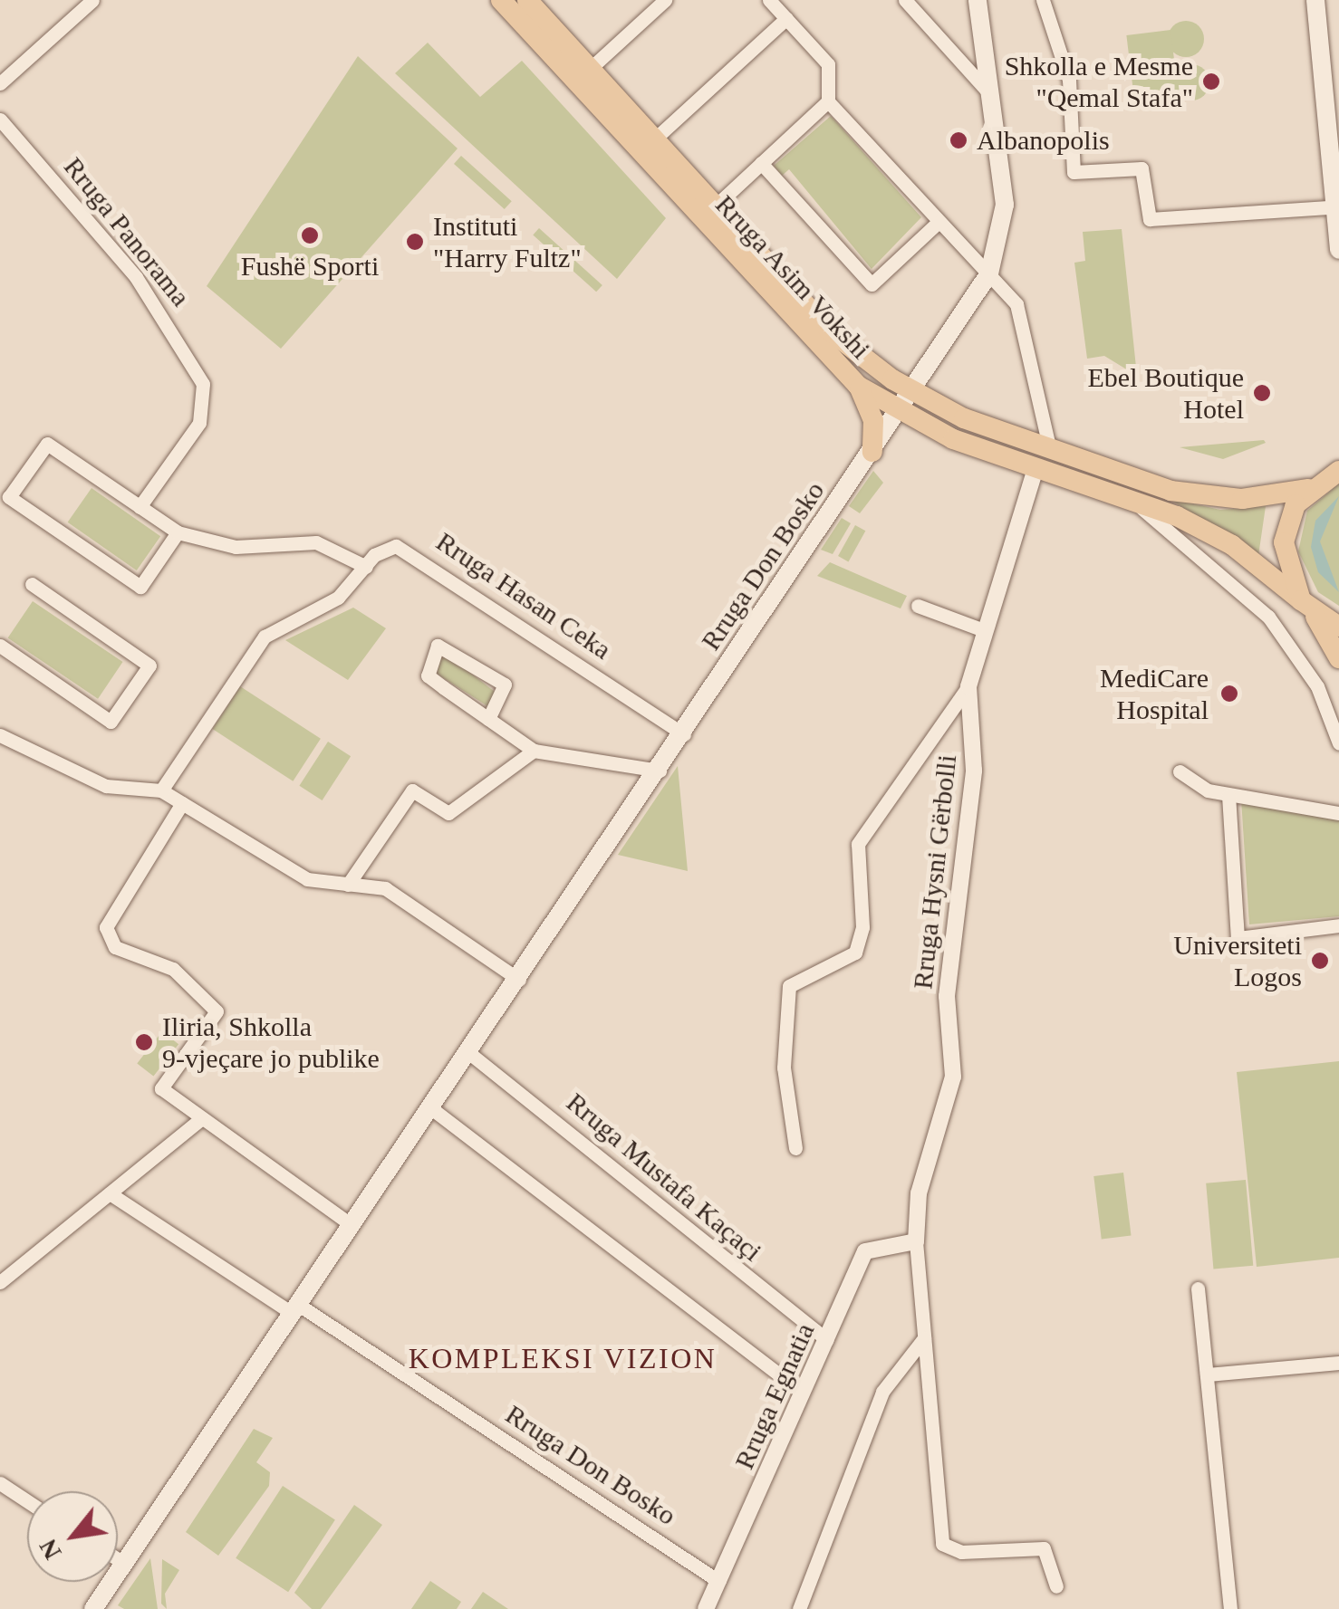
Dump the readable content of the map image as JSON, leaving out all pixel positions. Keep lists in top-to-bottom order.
{
  "streets": {
    "main road": ["Rruga Asim Vokshi", "Rruga Don Bosko"],
    "street": [
      "Rruga Panorama",
      "Rruga Hasan Ceka",
      "Rruga Hysni Gërbolli",
      "Rruga Mustafa Kaçaçi",
      "Rruga Egnatia"
    ]
  },
  "crossings": [
    ["Rruga Asim Vokshi", "Rruga Don Bosko"],
    ["Rruga Asim Vokshi", "Rruga Hysni Gërbolli"],
    ["Rruga Don Bosko", "Rruga Hasan Ceka"],
    ["Rruga Don Bosko", "Rruga Mustafa Kaçaçi"],
    ["Rruga Don Bosko", "Rruga Egnatia"],
    ["Rruga Hysni Gërbolli", "Rruga Egnatia"],
    ["Rruga Mustafa Kaçaçi", "Rruga Egnatia"]
  ],
  "districts": ["KOMPLEKSI VIZION"],
  "places": [
    "Shkolla e Mesme \"Qemal Stafa\"",
    "Albanopolis",
    "Fushë Sporti",
    "Instituti \"Harry Fultz\"",
    "Ebel Boutique Hotel",
    "MediCare Hospital",
    "Universiteti Logos",
    "Iliria, Shkolla 9-vjeçare jo publike"
  ],
  "north": "bottom left"
}
